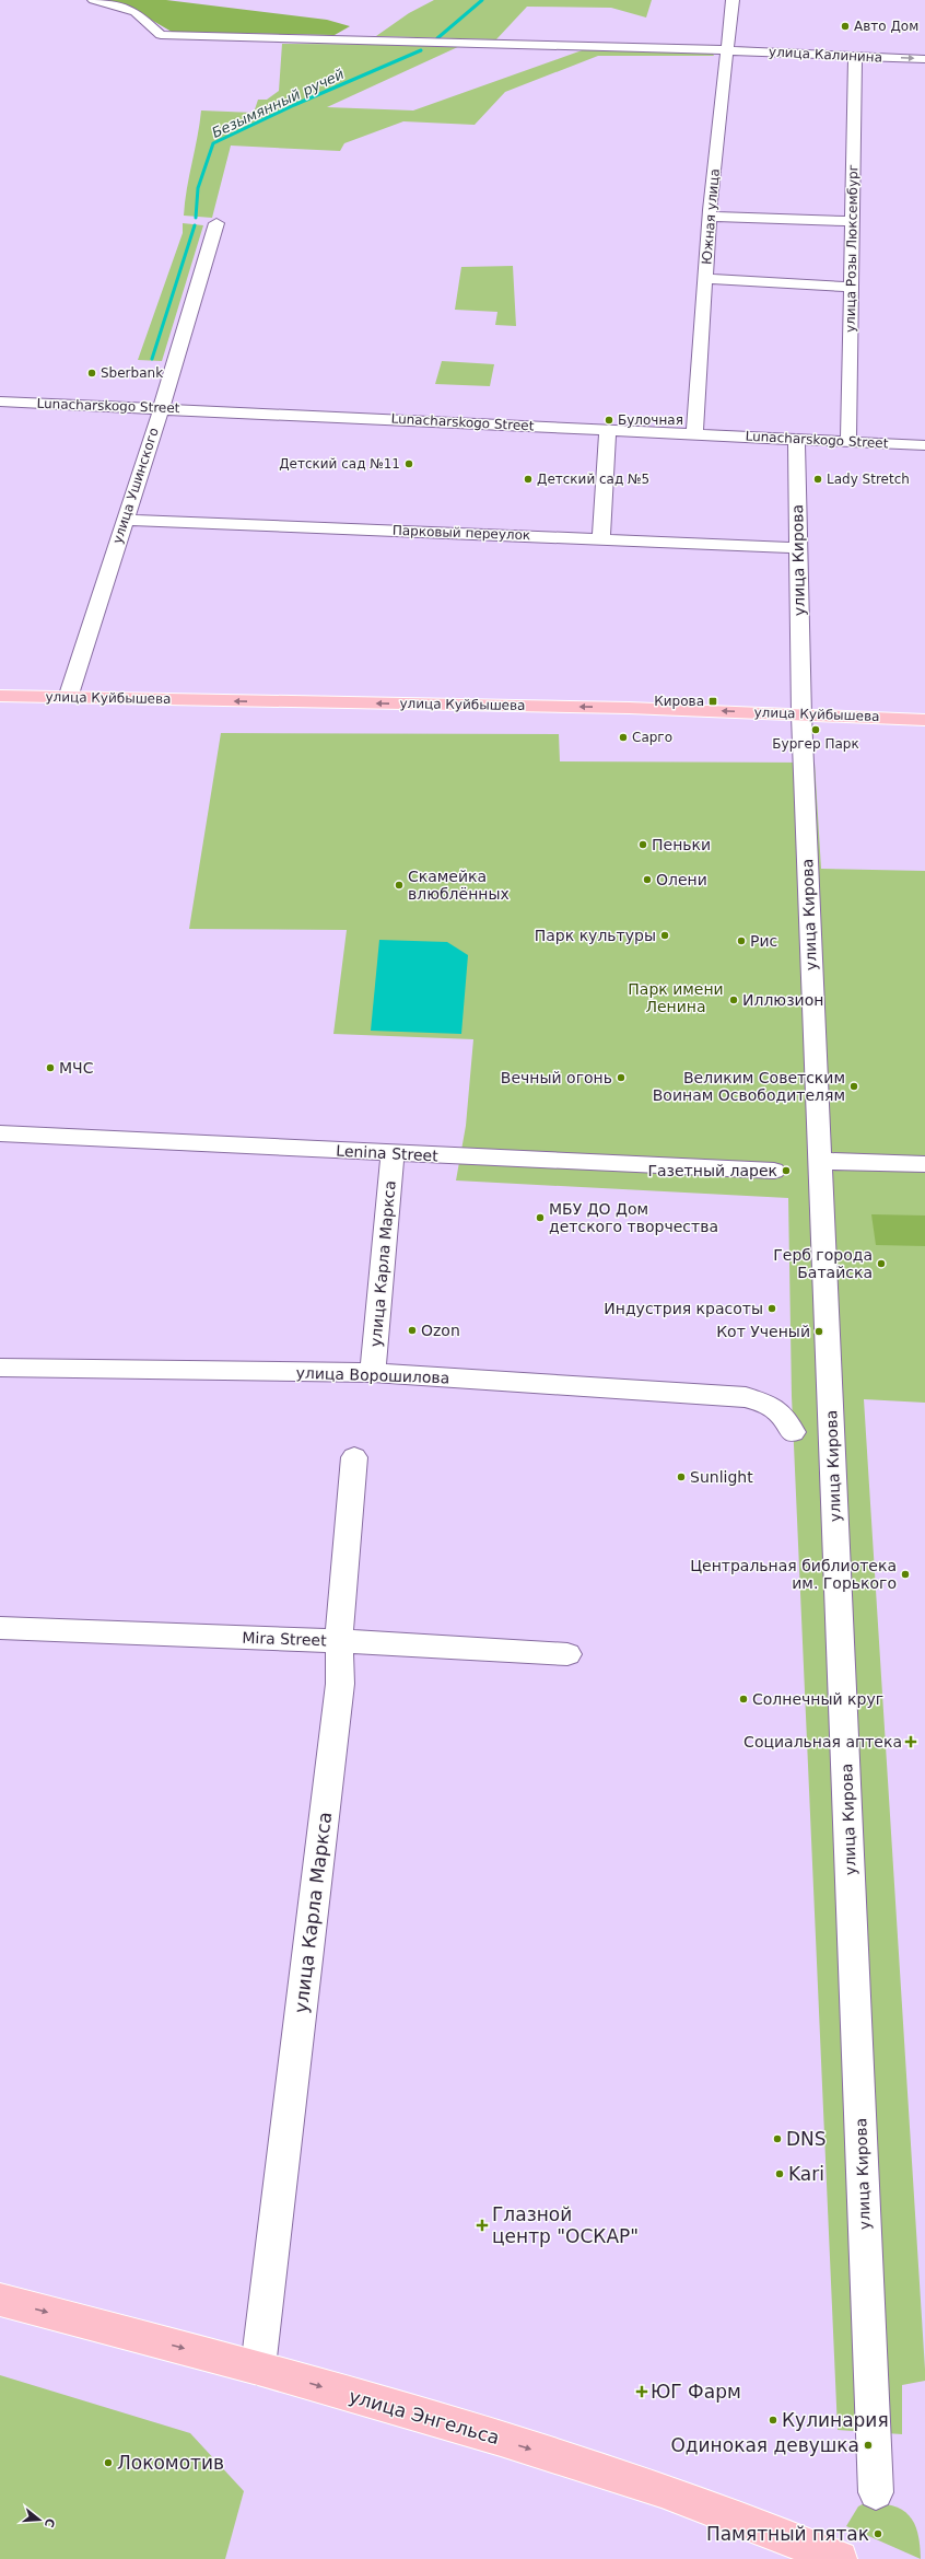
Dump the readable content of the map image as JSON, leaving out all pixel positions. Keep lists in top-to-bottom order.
{
  "streets": {
    "main road": ["улица Куйбышева", "улица Энгельса"],
    "street": [
      "улица Калинина",
      "Южная улица",
      "улица Розы Люксембург",
      "Lunacharskogo Street",
      "улица Ушинского",
      "Парковый переулок",
      "улица Кирова",
      "Lenina Street",
      "улица Карла Маркса",
      "улица Ворошилова",
      "Mira Street"
    ]
  },
  "crossings": [
    ["улица Калинина", "Южная улица"],
    ["улица Калинина", "улица Розы Люксембург"],
    ["Южная улица", "Lunacharskogo Street"],
    ["улица Розы Люксембург", "Lunacharskogo Street"],
    ["Lunacharskogo Street", "улица Ушинского"],
    ["Lunacharskogo Street", "улица Кирова"],
    ["улица Ушинского", "Парковый переулок"],
    ["улица Ушинского", "улица Куйбышева"],
    ["Парковый переулок", "улица Кирова"],
    ["улица Кирова", "улица Куйбышева"],
    ["Lenina Street", "улица Карла Маркса"],
    ["улица Карла Маркса", "улица Ворошилова"],
    ["улица Карла Маркса", "Mira Street"],
    ["улица Карла Маркса", "улица Энгельса"]
  ],
  "one_way": ["улица Куйбышева", "улица Энгельса"],
  "water": ["Безымянный ручей"],
  "parks": ["Парк имени Ленина"],
  "places": {
    "other": [
      "Авто Дом",
      "Sberbank",
      "Булочная",
      "Детский сад №11",
      "Детский сад №5",
      "Lady Stretch",
      "Бургер Парк",
      "Сарго",
      "Пеньки",
      "Олени",
      "Скамейка влюблённых",
      "Парк культуры",
      "Рис",
      "Иллюзион",
      "МЧС",
      "Вечный огонь",
      "Великим Советским Воинам Освободителям",
      "Газетный ларек",
      "МБУ ДО Дом детского творчества",
      "Герб города Батайска",
      "Индустрия красоты",
      "Ozon",
      "Кот Ученый",
      "Sunlight",
      "Центральная библиотека им. Горького",
      "Солнечный круг",
      "DNS",
      "Kari",
      "Кулинария",
      "Одинокая девушка",
      "Локомотив",
      "Памятный пятак"
    ],
    "transit": ["Кирова"],
    "health": ["Социальная аптека", "Глазной центр \"ОСКАР\"", "ЮГ Фарм"]
  },
  "north": "right"
}
